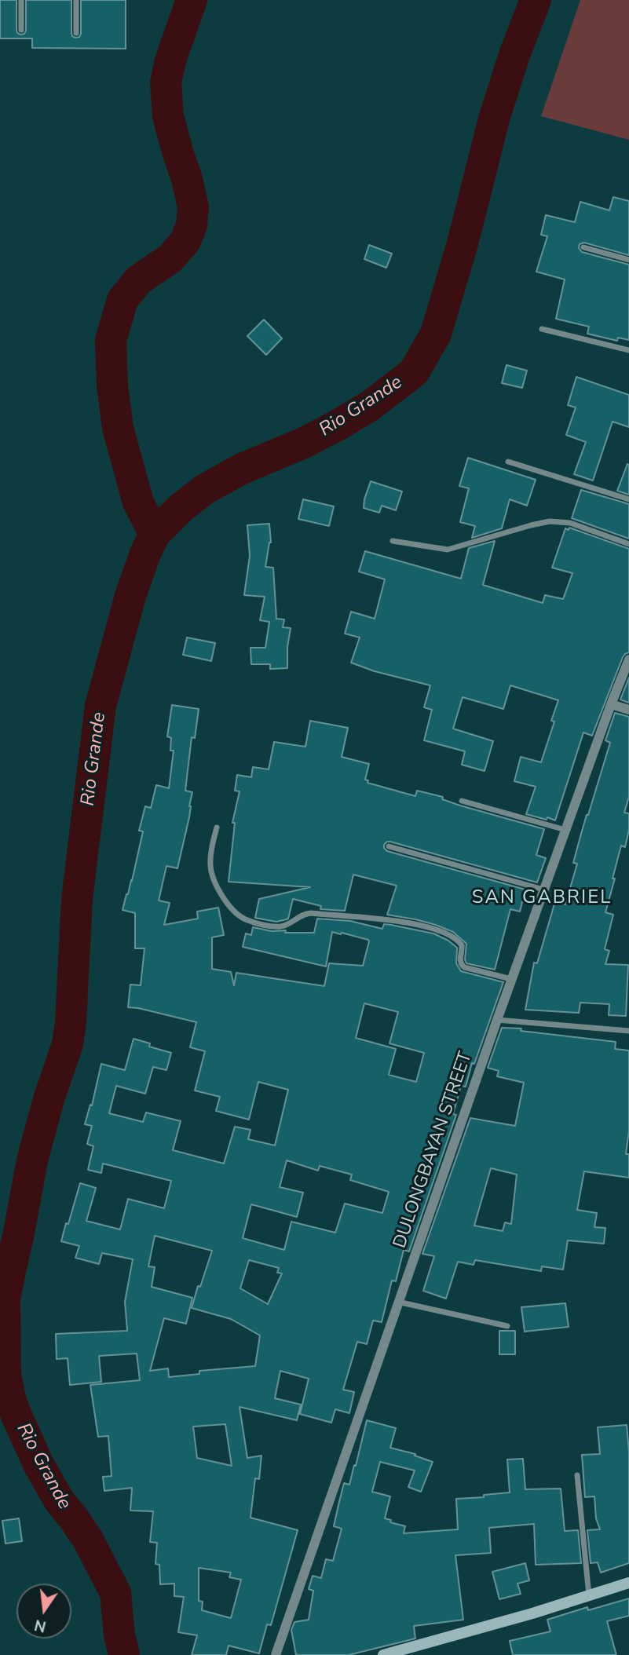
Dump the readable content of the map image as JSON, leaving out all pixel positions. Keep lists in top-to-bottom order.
{
  "streets": {
    "street": ["DULONGBAYAN STREET"]
  },
  "districts": ["SAN GABRIEL"],
  "water": ["Rio Grande"],
  "north": "bottom"
}
